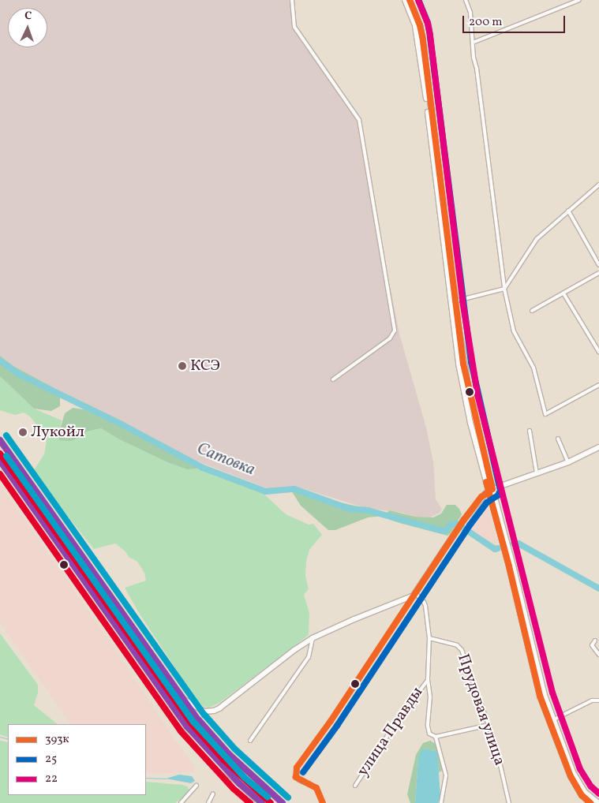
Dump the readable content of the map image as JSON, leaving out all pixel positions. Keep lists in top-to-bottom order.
{
  "streets": {
    "street": ["Прудовая улица", "улица Правды"]
  },
  "water": ["Сатовка"],
  "places": ["КСЭ", "Лукойл"],
  "lines": ["transit line 393к", "transit line 25", "transit line 22"],
  "legend": ["393к", "25", "22"],
  "scale_bar": "200 m",
  "north": "top"
}
